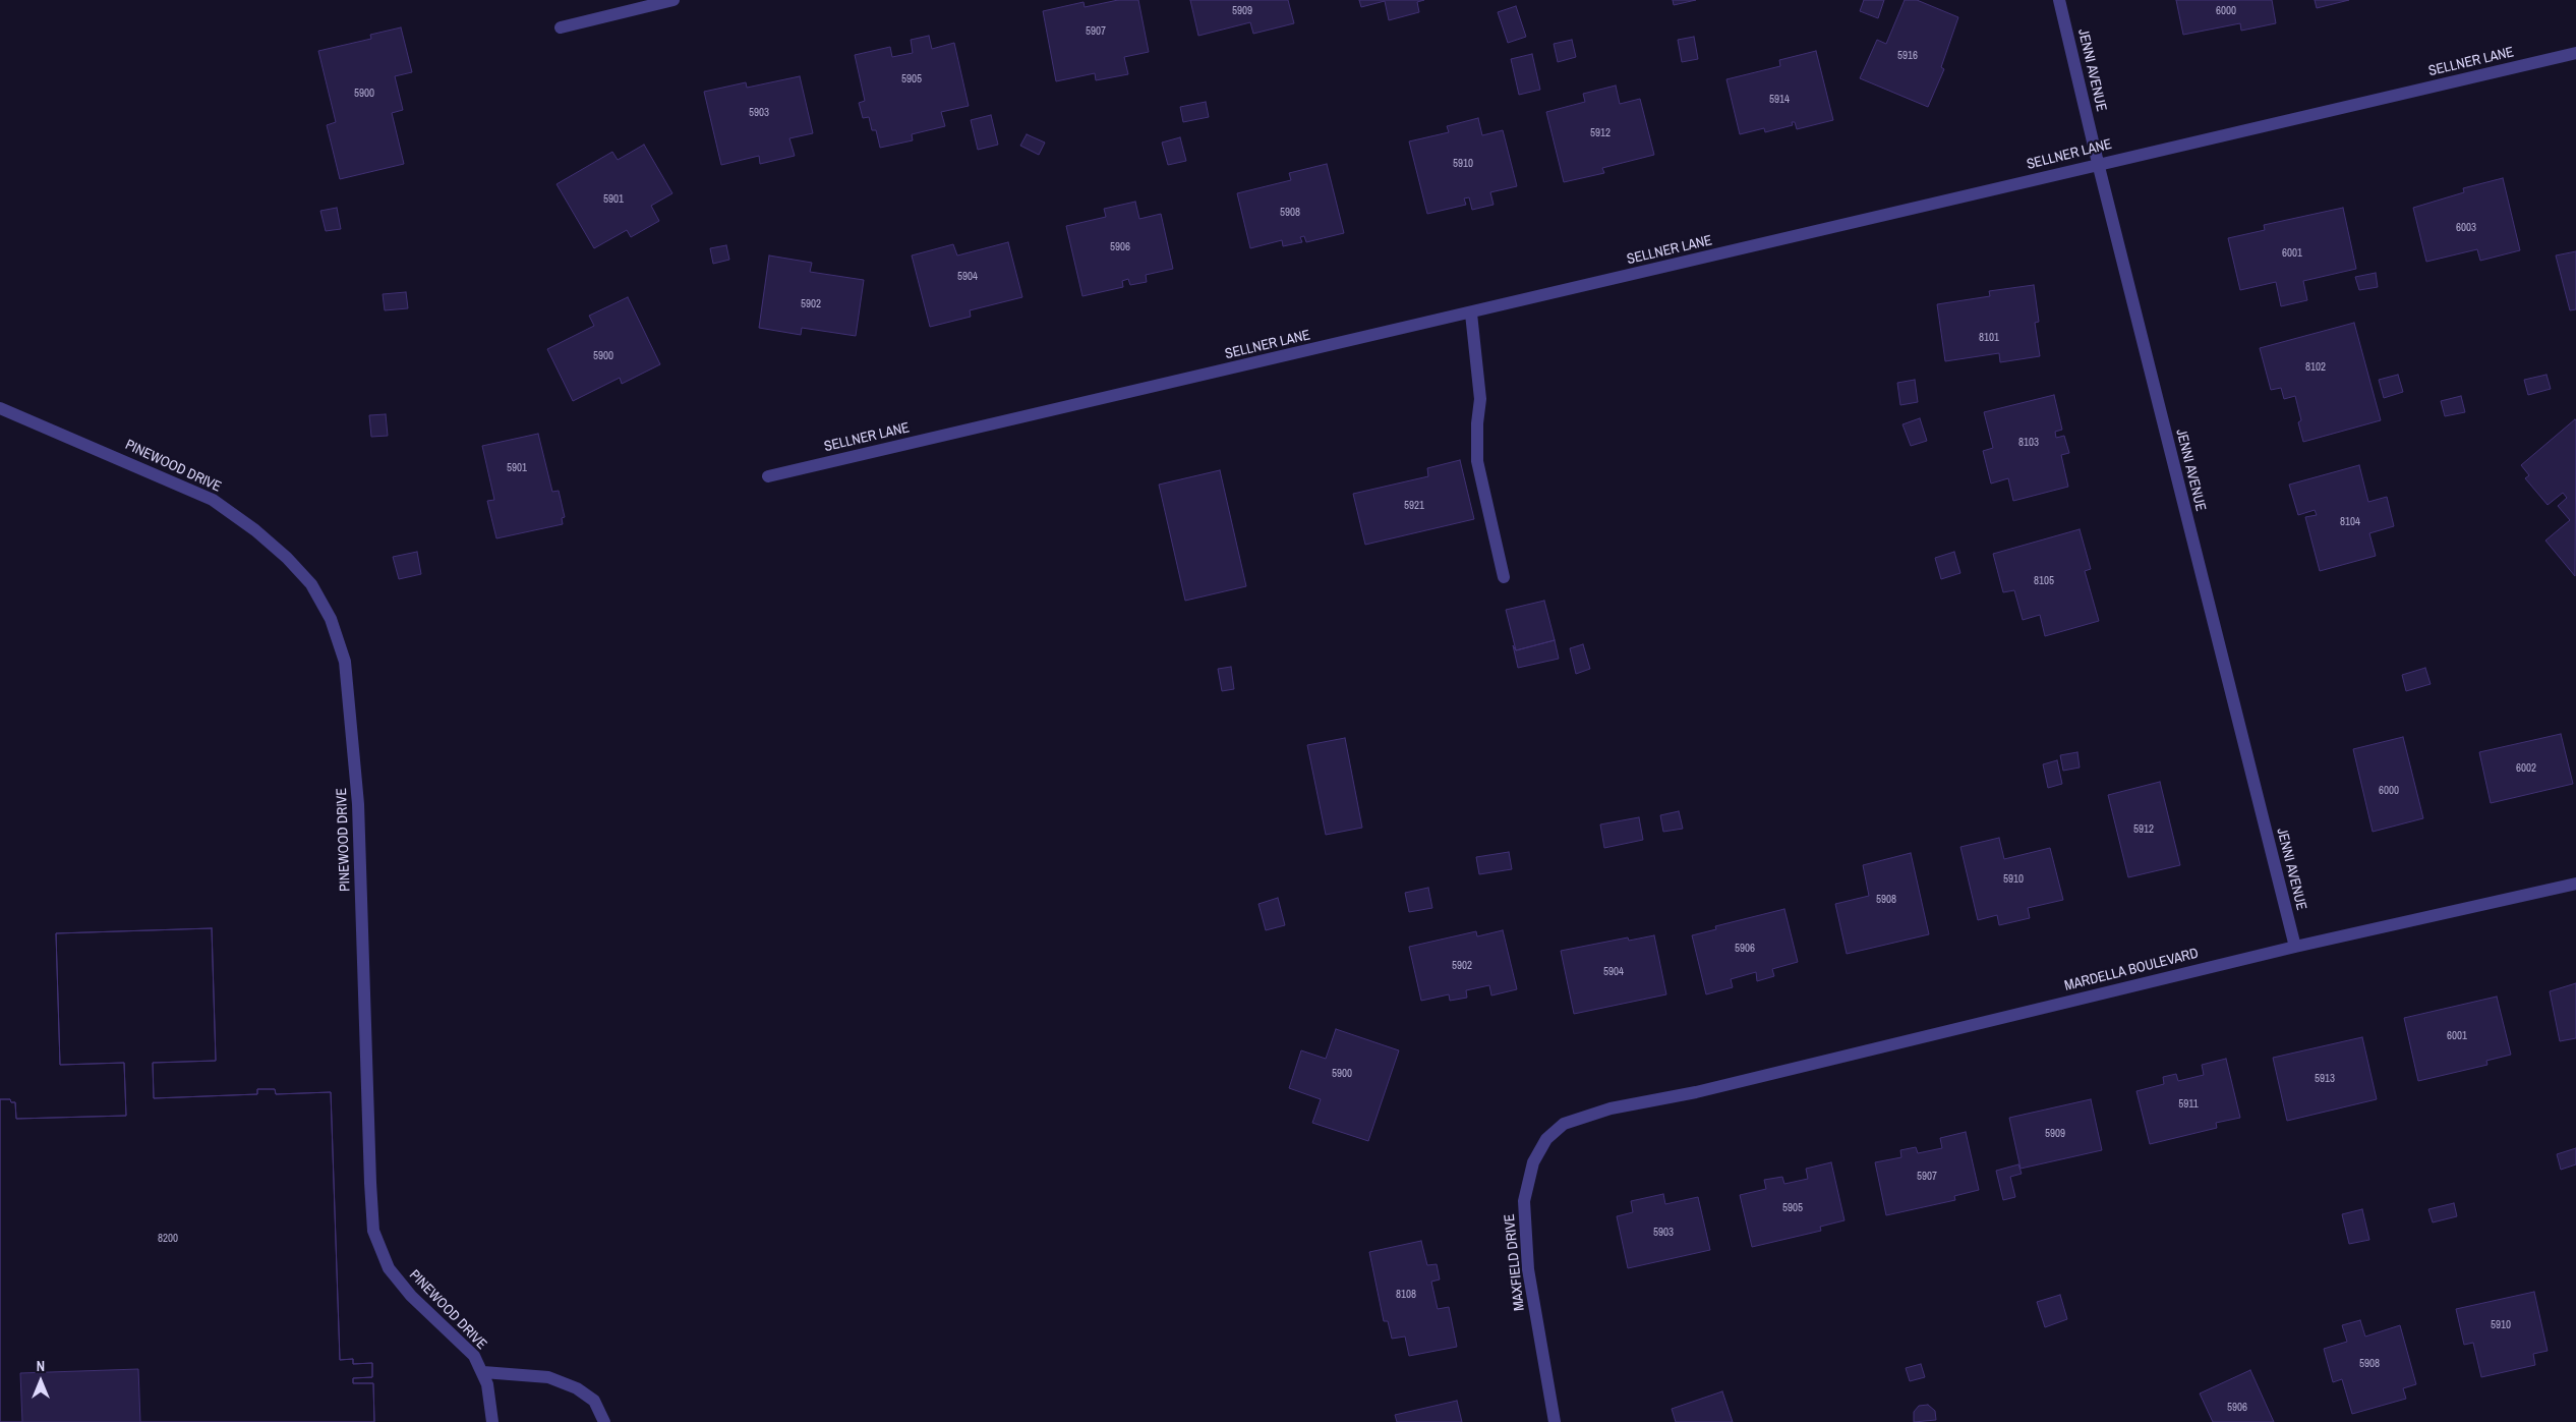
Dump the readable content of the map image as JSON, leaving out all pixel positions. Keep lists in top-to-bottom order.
{
  "streets": {
    "street": [
      "SELLNER LANE",
      "JENNI AVENUE",
      "PINEWOOD DRIVE",
      "MARDELLA BOULEVARD",
      "MAXFIELD DRIVE"
    ]
  },
  "crossings": [
    ["SELLNER LANE", "JENNI AVENUE"],
    ["JENNI AVENUE", "MARDELLA BOULEVARD"],
    ["MARDELLA BOULEVARD", "MAXFIELD DRIVE"]
  ],
  "house_numbers": [
    "5909",
    "6000",
    "5907",
    "5916",
    "5905",
    "5900",
    "5914",
    "5903",
    "5912",
    "5910",
    "5901",
    "5908",
    "6003",
    "5906",
    "6001",
    "5904",
    "5902",
    "8101",
    "5900",
    "8102",
    "8103",
    "5901",
    "5921",
    "8104",
    "8105",
    "6002",
    "6000",
    "5912",
    "5910",
    "5908",
    "5906",
    "5902",
    "5904",
    "6001",
    "5900",
    "5913",
    "5911",
    "5909",
    "5907",
    "5905",
    "5903",
    "8200",
    "8108",
    "5910",
    "5908",
    "5906"
  ],
  "north": "top"
}
